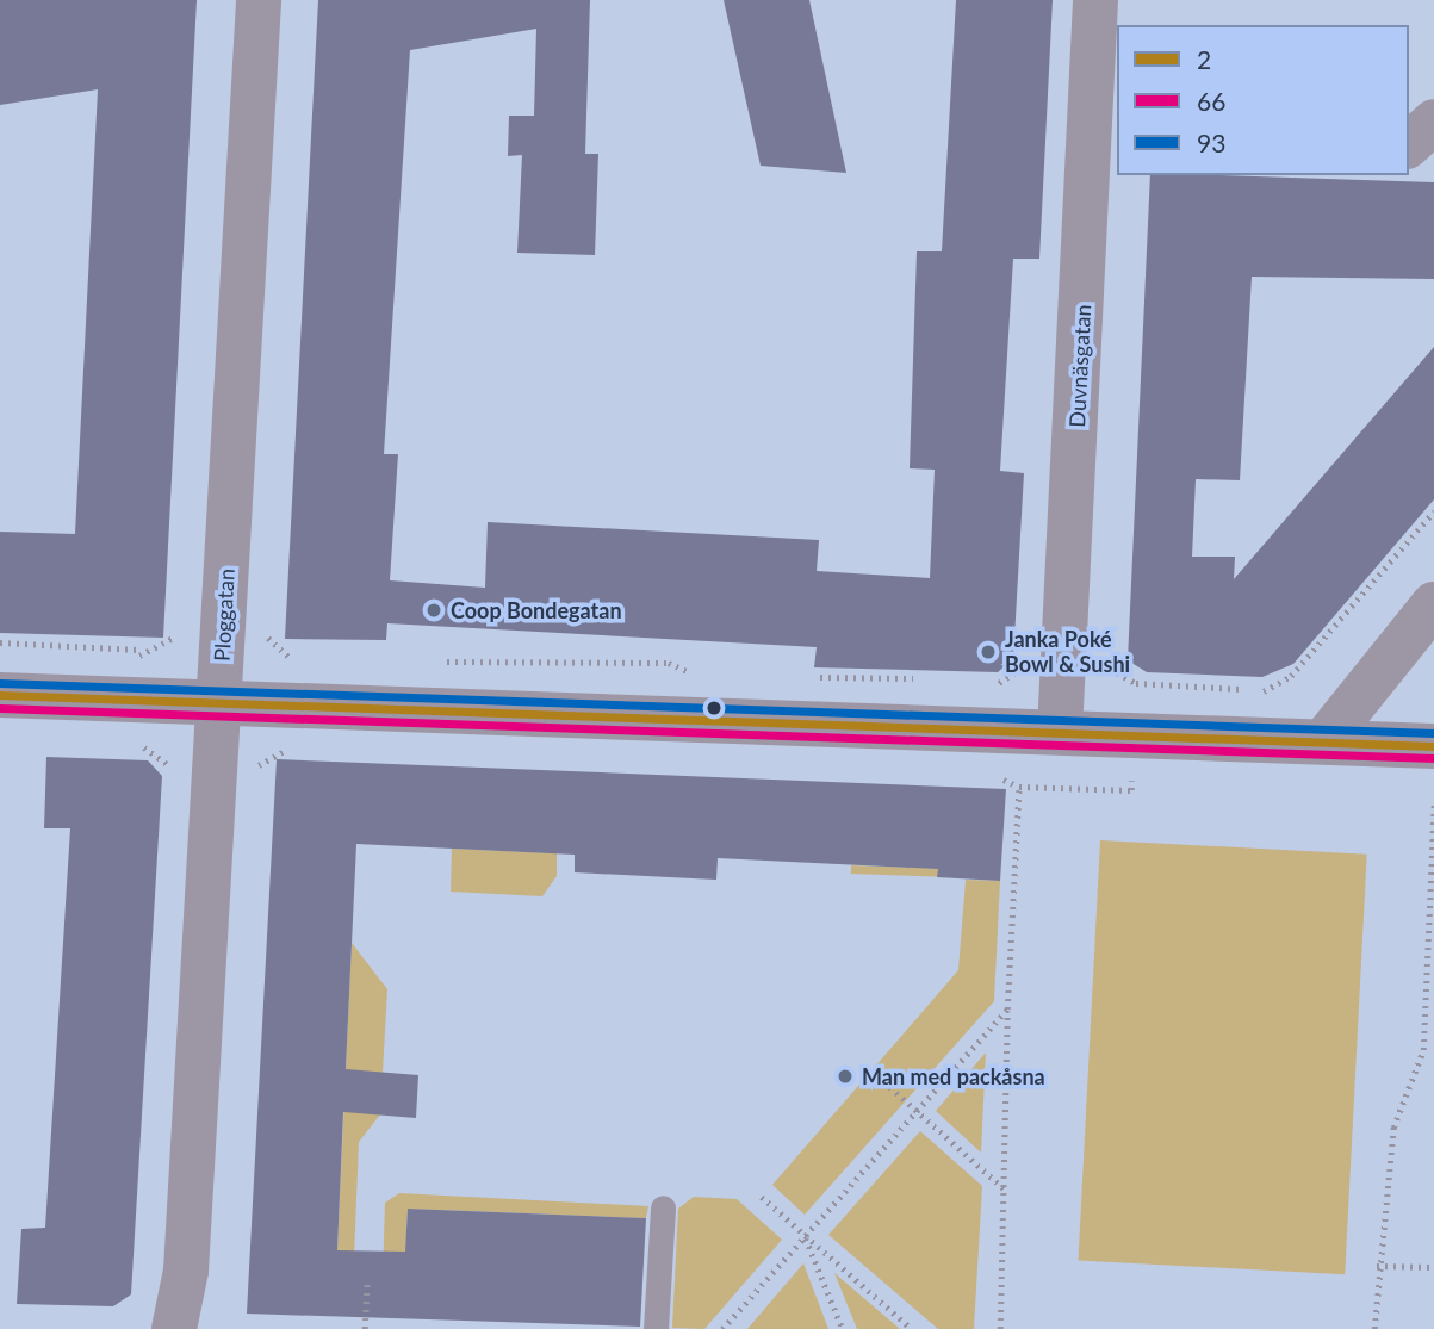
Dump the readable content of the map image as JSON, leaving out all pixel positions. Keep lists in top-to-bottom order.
{
  "streets": {
    "street": ["Duvnäsgatan", "Ploggatan"]
  },
  "places": ["Coop Bondegatan", "Janka Poké Bowl & Sushi", "Man med packåsna"],
  "lines": ["transit line 93", "transit line 2", "transit line 66"],
  "legend": ["2", "66", "93"]
}
